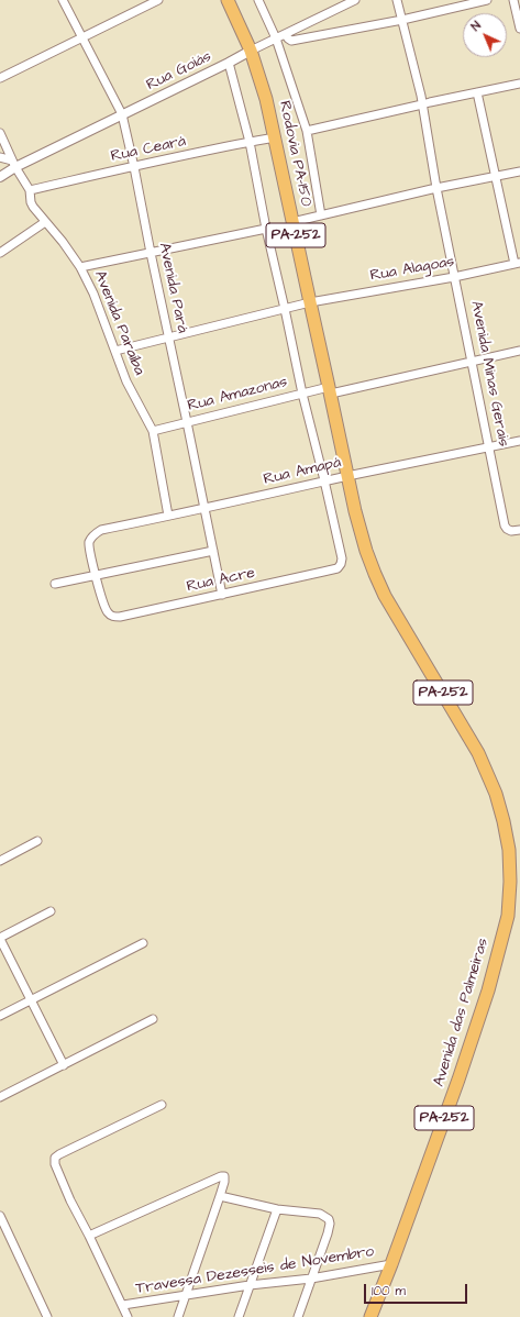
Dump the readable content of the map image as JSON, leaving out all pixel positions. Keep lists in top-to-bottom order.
{
  "streets": {
    "highway": ["Rodovia PA-150", "PA-252", "Avenida das Palmeiras"],
    "street": [
      "Rua Goiás",
      "Rua Ceará",
      "Rua Alagoas",
      "Avenida Pará",
      "Avenida Paraíba",
      "Avenida Minas Gerais",
      "Rua Amazonas",
      "Rua Amapá",
      "Rua Acre",
      "Travessa Dezesseis de Novembro"
    ]
  },
  "crossings": [
    ["Rua Goiás", "Rodovia PA-150"],
    ["Rua Goiás", "Avenida Pará"],
    ["Rua Goiás", "Avenida Paraíba"],
    ["Rua Ceará", "Rodovia PA-150"],
    ["Rua Ceará", "Avenida Pará"],
    ["Rua Ceará", "Avenida Paraíba"],
    ["Rodovia PA-150", "Rua Alagoas"],
    ["Rodovia PA-150", "Rua Amazonas"],
    ["Rodovia PA-150", "Rua Amapá"],
    ["Rodovia PA-150", "Avenida das Palmeiras"],
    ["Rua Alagoas", "Avenida Minas Gerais"],
    ["Avenida Pará", "Rua Amazonas"],
    ["Avenida Pará", "Rua Amapá"],
    ["Avenida Pará", "Rua Acre"],
    ["Avenida Paraíba", "Rua Amazonas"],
    ["Avenida Paraíba", "Rua Amapá"],
    ["Avenida Minas Gerais", "Rua Amazonas"],
    ["Avenida Minas Gerais", "Rua Amapá"],
    ["Rua Amapá", "Rua Acre"],
    ["Rua Amapá", "Avenida das Palmeiras"],
    ["Avenida das Palmeiras", "Travessa Dezesseis de Novembro"]
  ],
  "scale_bar": "100 m",
  "north": "top left"
}
